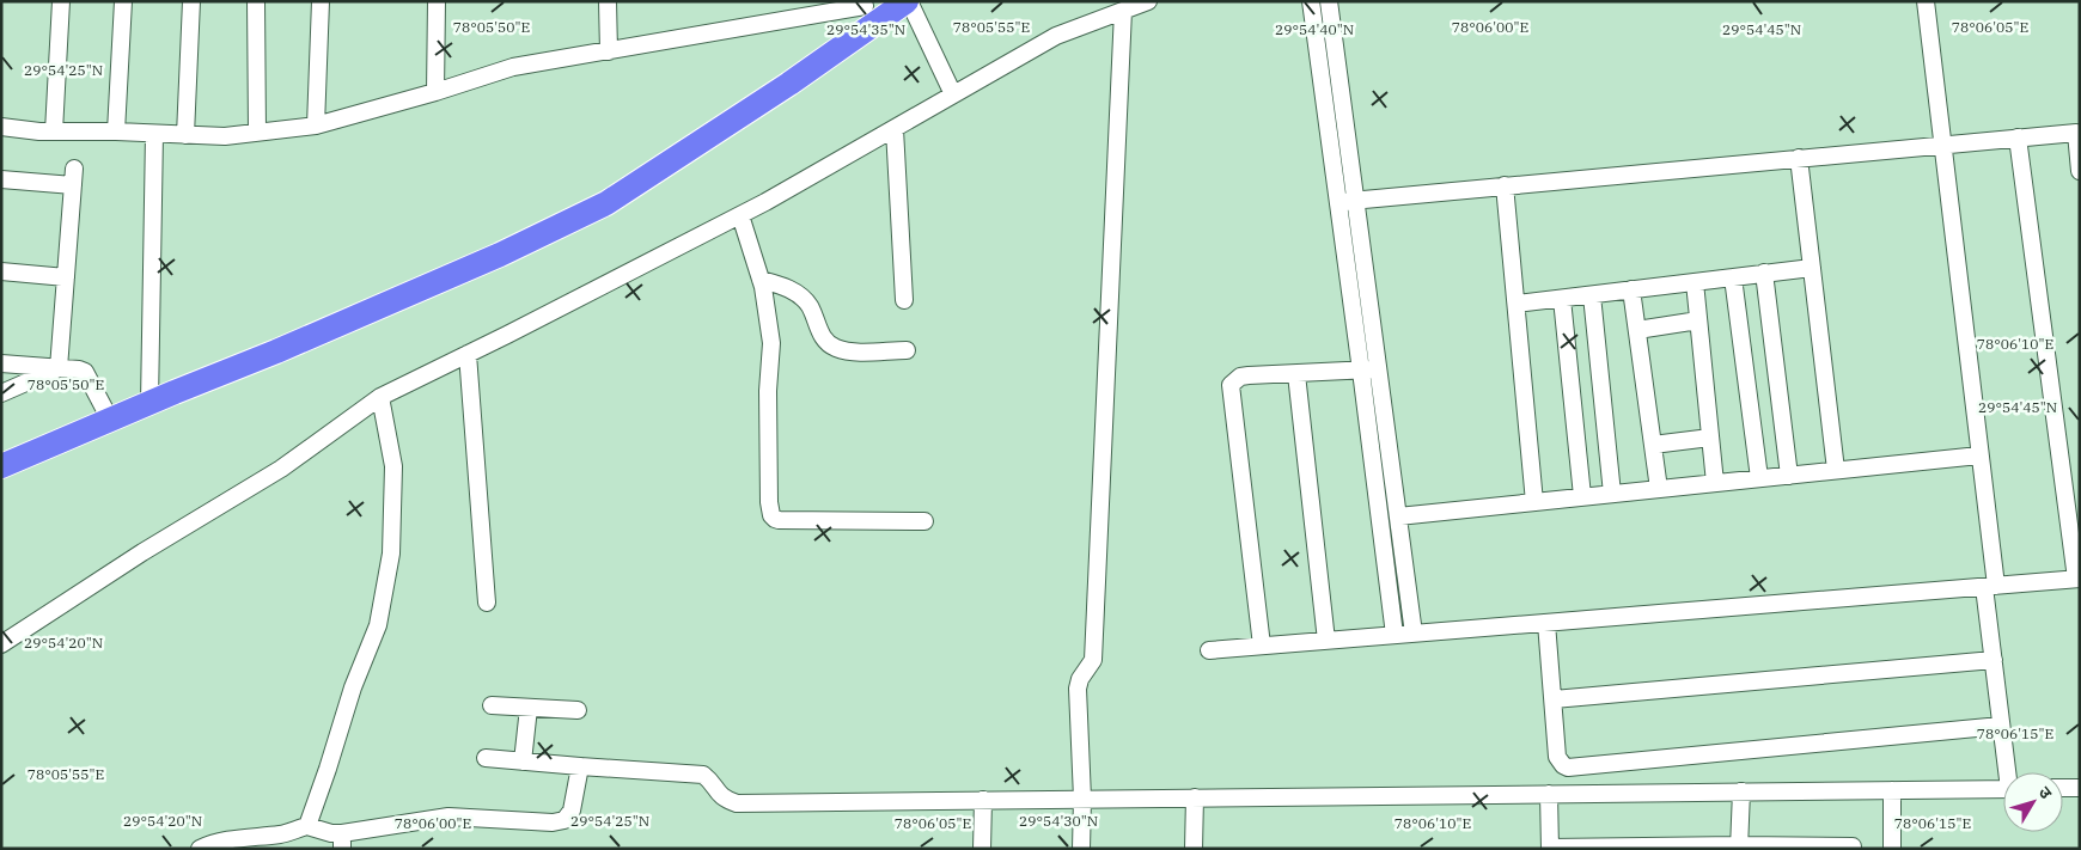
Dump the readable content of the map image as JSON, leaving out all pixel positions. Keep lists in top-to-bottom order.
{
  "north": "top right",
  "coordinates": [
    "78°05'50\"E",
    "78°05'55\"E",
    "78°06'00\"E",
    "78°06'05\"E",
    "29°54'35\"N",
    "29°54'40\"N",
    "29°54'45\"N",
    "29°54'25\"N",
    "78°06'10\"E",
    "29°54'20\"N",
    "78°06'15\"E",
    "29°54'30\"N"
  ]
}
